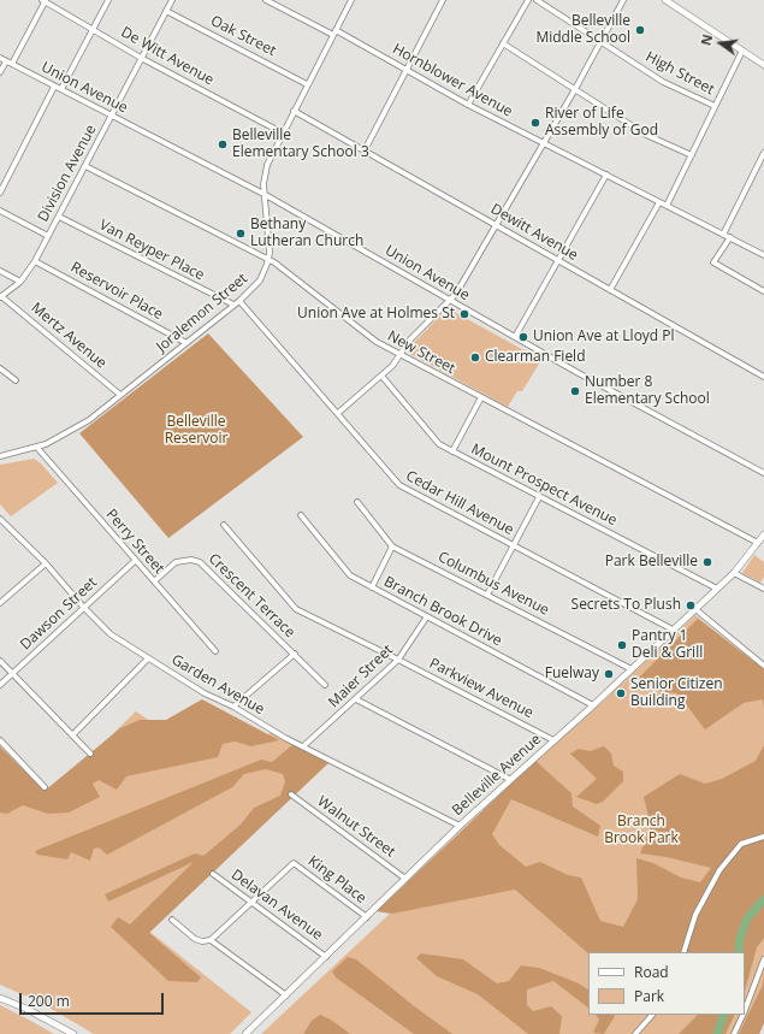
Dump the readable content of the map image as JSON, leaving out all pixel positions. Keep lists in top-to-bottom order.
{
  "streets": {
    "main road": ["Belleville Avenue"],
    "street": [
      "Oak Street",
      "De Witt Avenue",
      "High Street",
      "Hornblower Avenue",
      "Union Avenue",
      "Division Avenue",
      "Dewitt Avenue",
      "Van Reyper Place",
      "Reservoir Place",
      "Joralemon Street",
      "Mertz Avenue",
      "New Street",
      "Mount Prospect Avenue",
      "Cedar Hill Avenue",
      "Perry Street",
      "Columbus Avenue",
      "Crescent Terrace",
      "Branch Brook Drive",
      "Dawson Street",
      "Maier Street",
      "Garden Avenue",
      "Parkview Avenue",
      "Walnut Street",
      "King Place",
      "Delavan Avenue"
    ]
  },
  "crossings": [
    ["Oak Street", "Division Avenue"],
    ["Oak Street", "Joralemon Street"],
    ["De Witt Avenue", "Division Avenue"],
    ["De Witt Avenue", "Joralemon Street"],
    ["Hornblower Avenue", "Joralemon Street"],
    ["Union Avenue", "Division Avenue"],
    ["Union Avenue", "Joralemon Street"],
    ["Division Avenue", "Van Reyper Place"],
    ["Division Avenue", "Reservoir Place"],
    ["Division Avenue", "Mertz Avenue"],
    ["Division Avenue", "New Street"],
    ["Dewitt Avenue", "Joralemon Street"],
    ["Van Reyper Place", "Joralemon Street"],
    ["Reservoir Place", "Joralemon Street"],
    ["Joralemon Street", "Mertz Avenue"],
    ["Joralemon Street", "New Street"],
    ["Joralemon Street", "Cedar Hill Avenue"],
    ["Joralemon Street", "Perry Street"],
    ["New Street", "Belleville Avenue"],
    ["Mount Prospect Avenue", "Belleville Avenue"],
    ["Cedar Hill Avenue", "Belleville Avenue"],
    ["Perry Street", "Crescent Terrace"],
    ["Perry Street", "Dawson Street"],
    ["Columbus Avenue", "Belleville Avenue"],
    ["Branch Brook Drive", "Maier Street"],
    ["Branch Brook Drive", "Belleville Avenue"],
    ["Dawson Street", "Garden Avenue"],
    ["Maier Street", "Garden Avenue"],
    ["Maier Street", "Parkview Avenue"],
    ["Garden Avenue", "Belleville Avenue"],
    ["Parkview Avenue", "Belleville Avenue"],
    ["Belleville Avenue", "Walnut Street"],
    ["Belleville Avenue", "King Place"],
    ["Belleville Avenue", "Delavan Avenue"],
    ["King Place", "Delavan Avenue"]
  ],
  "parks": ["Belleville Reservoir", "Branch Brook Park"],
  "places": [
    "Belleville Middle School",
    "River of Life Assembly of God",
    "Belleville Elementary School 3",
    "Bethany Lutheran Church",
    "Union Ave at Holmes St",
    "Union Ave at Lloyd Pl",
    "Clearman Field",
    "Number 8 Elementary School",
    "Park Belleville",
    "Secrets To Plush",
    "Pantry 1 Deli & Grill",
    "Fuelway",
    "Senior Citizen Building"
  ],
  "legend": ["Road", "Park"],
  "scale_bar": "200 m",
  "north": "left"
}
